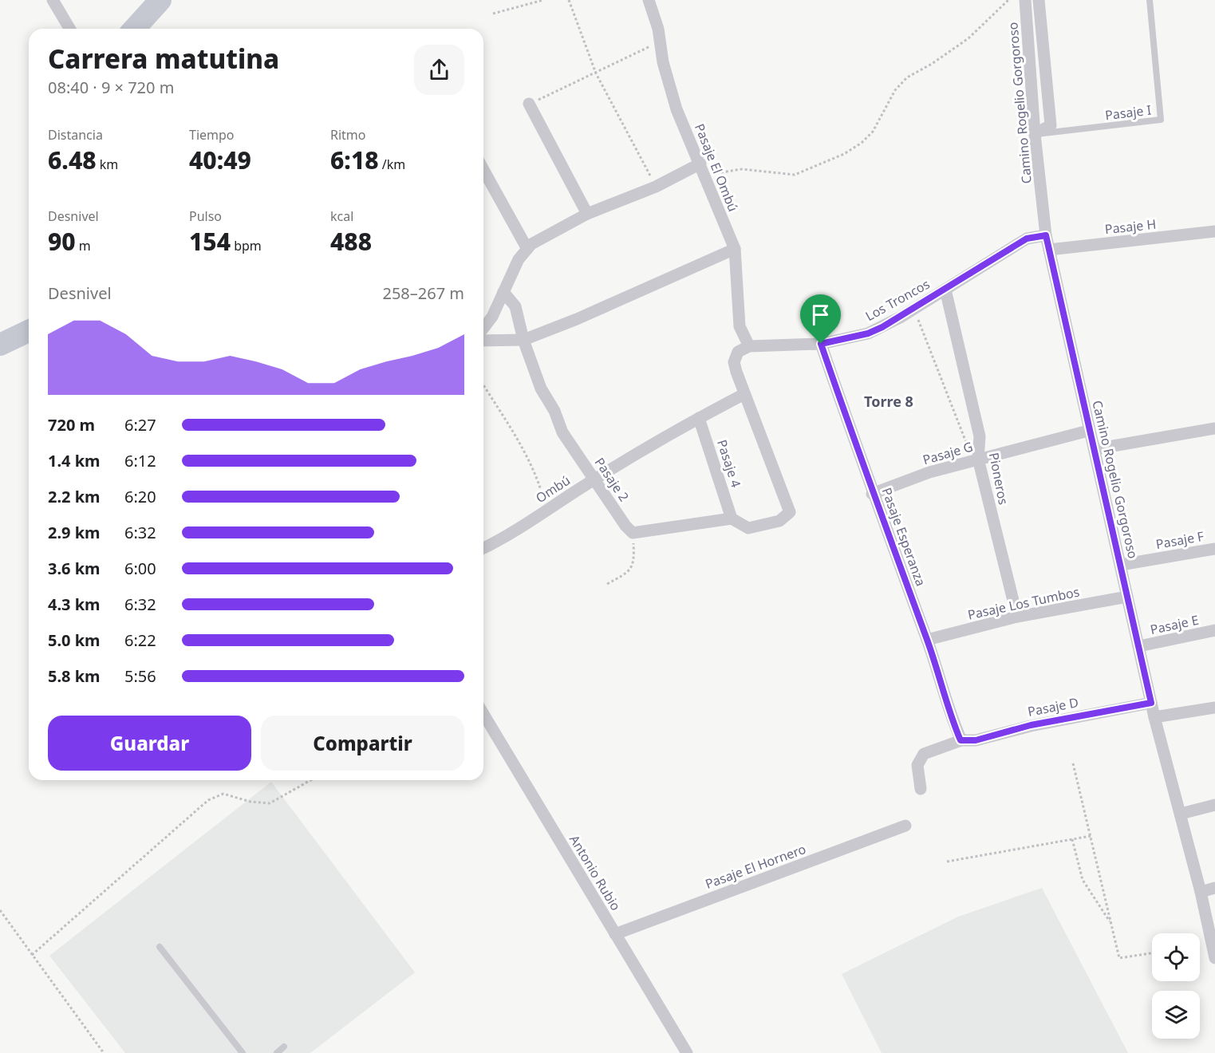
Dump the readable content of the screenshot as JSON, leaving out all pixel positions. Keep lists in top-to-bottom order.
{
  "streets": {
    "street": [
      "Camino Rogelio Gorgoroso",
      "Pasaje El Ombú",
      "Pasaje H",
      "Los Troncos",
      "Pasaje G",
      "Pasaje 4",
      "Pioneros",
      "Pasaje 2",
      "Ombú",
      "Pasaje Esperanza",
      "Pasaje F",
      "Pasaje Los Tumbos",
      "Pasaje E",
      "Pasaje D",
      "Pasaje El Hornero",
      "Antonio Rubio"
    ],
    "lane": ["Pasaje I"]
  },
  "crossings": [
    ["Camino Rogelio Gorgoroso", "Pasaje I"],
    ["Camino Rogelio Gorgoroso", "Pasaje H"],
    ["Camino Rogelio Gorgoroso", "Los Troncos"],
    ["Camino Rogelio Gorgoroso", "Pasaje G"],
    ["Camino Rogelio Gorgoroso", "Pasaje F"],
    ["Camino Rogelio Gorgoroso", "Pasaje Los Tumbos"],
    ["Camino Rogelio Gorgoroso", "Pasaje E"],
    ["Camino Rogelio Gorgoroso", "Pasaje D"],
    ["Pasaje El Ombú", "Los Troncos"],
    ["Los Troncos", "Pioneros"],
    ["Los Troncos", "Pasaje Esperanza"],
    ["Pasaje G", "Pioneros"],
    ["Pasaje G", "Pasaje Esperanza"],
    ["Pasaje 4", "Ombú"],
    ["Pioneros", "Pasaje Los Tumbos"],
    ["Pasaje 2", "Ombú"],
    ["Pasaje Esperanza", "Pasaje Los Tumbos"],
    ["Pasaje Esperanza", "Pasaje D"],
    ["Pasaje El Hornero", "Antonio Rubio"]
  ],
  "districts": ["Torre 8"],
  "page": {
    "heading": ["Carrera matutina", "08:40 · 9 × 720 m"],
    "stats": [
      ["Distancia", "6.48 km"],
      ["Tiempo", "40:49"],
      ["Ritmo", "6:18 /km"],
      ["Desnivel", "90 m"],
      ["Pulso", "154 bpm"],
      ["kcal", "488"]
    ],
    "chart": ["Desnivel", "258–267 m"],
    "list": [
      {
        "name": "720 m",
        "note": "6:27"
      },
      {
        "name": "1.4 km",
        "note": "6:12"
      },
      {
        "name": "2.2 km",
        "note": "6:20"
      },
      {
        "name": "2.9 km",
        "note": "6:32"
      },
      {
        "name": "3.6 km",
        "note": "6:00"
      },
      {
        "name": "4.3 km",
        "note": "6:32"
      },
      {
        "name": "5.0 km",
        "note": "6:22"
      },
      {
        "name": "5.8 km",
        "note": "5:56"
      }
    ],
    "buttons": ["Guardar", "Compartir"]
  }
}
